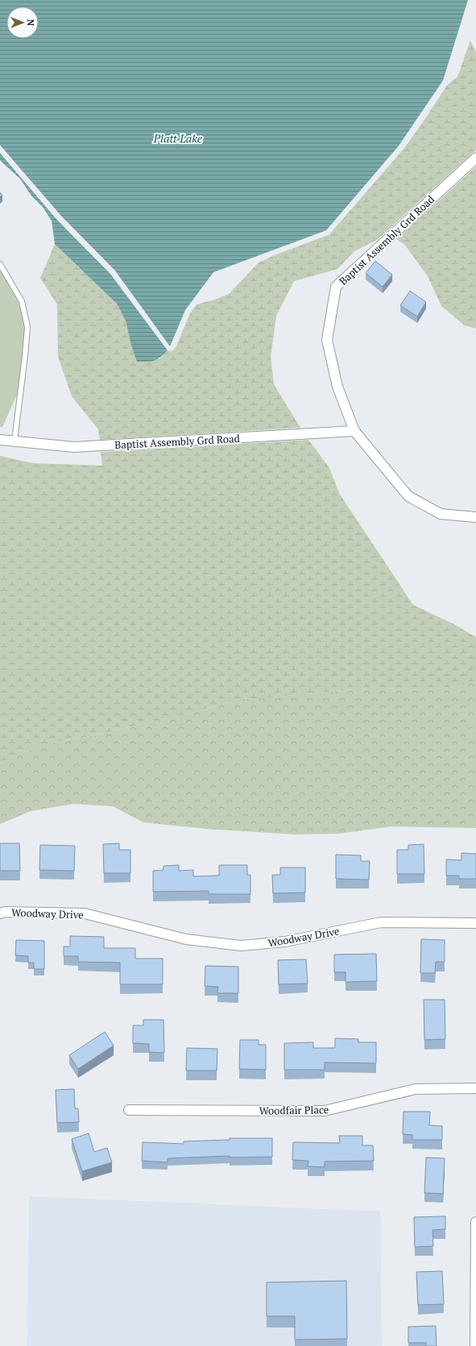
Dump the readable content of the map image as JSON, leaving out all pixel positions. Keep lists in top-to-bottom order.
{
  "streets": {
    "street": ["Baptist Assembly Grd Road", "Woodway Drive", "Woodfair Place"]
  },
  "water": ["Platt Lake"],
  "north": "right"
}
